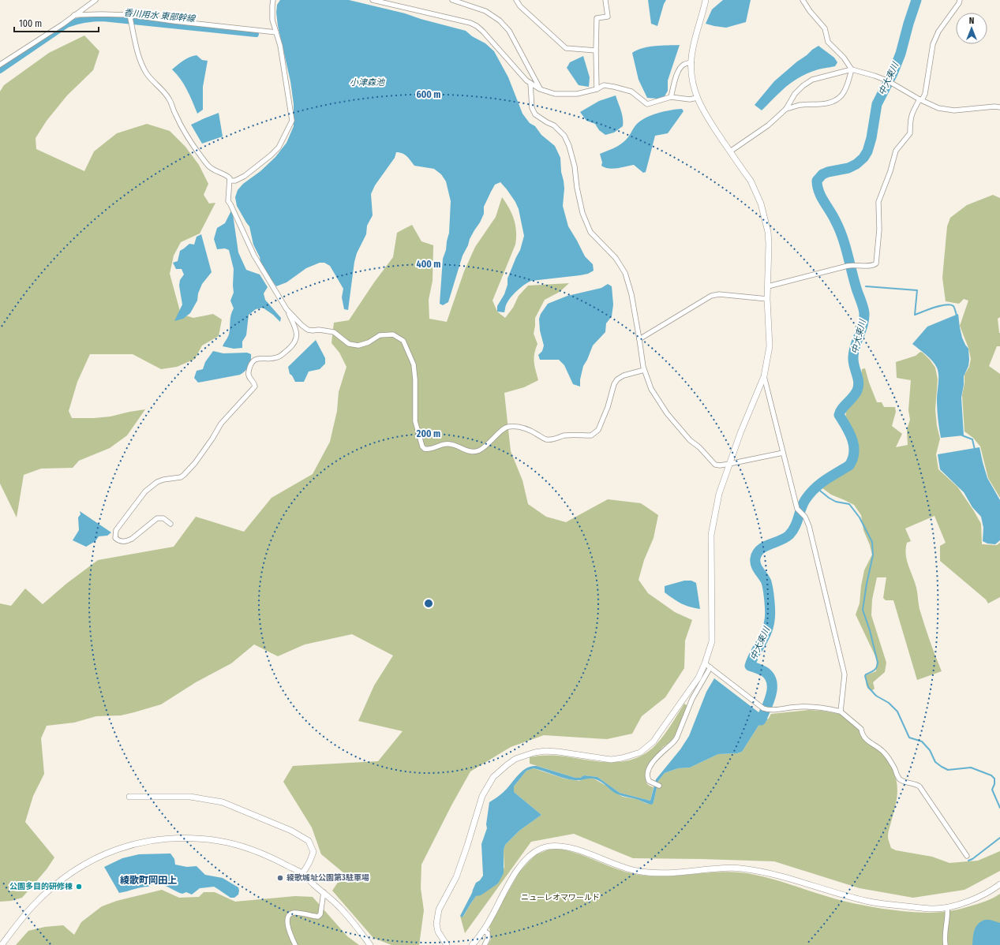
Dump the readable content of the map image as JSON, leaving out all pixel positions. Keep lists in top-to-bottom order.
{
  "districts": ["綾歌町岡田上"],
  "water": ["香川用水 東部幹線", "中大束川", "小津森池"],
  "parks": ["ニューレオマワールド"],
  "places": ["綾歌城址公園第3駐車場", "公園多目的研修棟"],
  "scale_bar": "100 m",
  "north": "top",
  "rings": ["600 m", "400 m", "200 m"]
}
